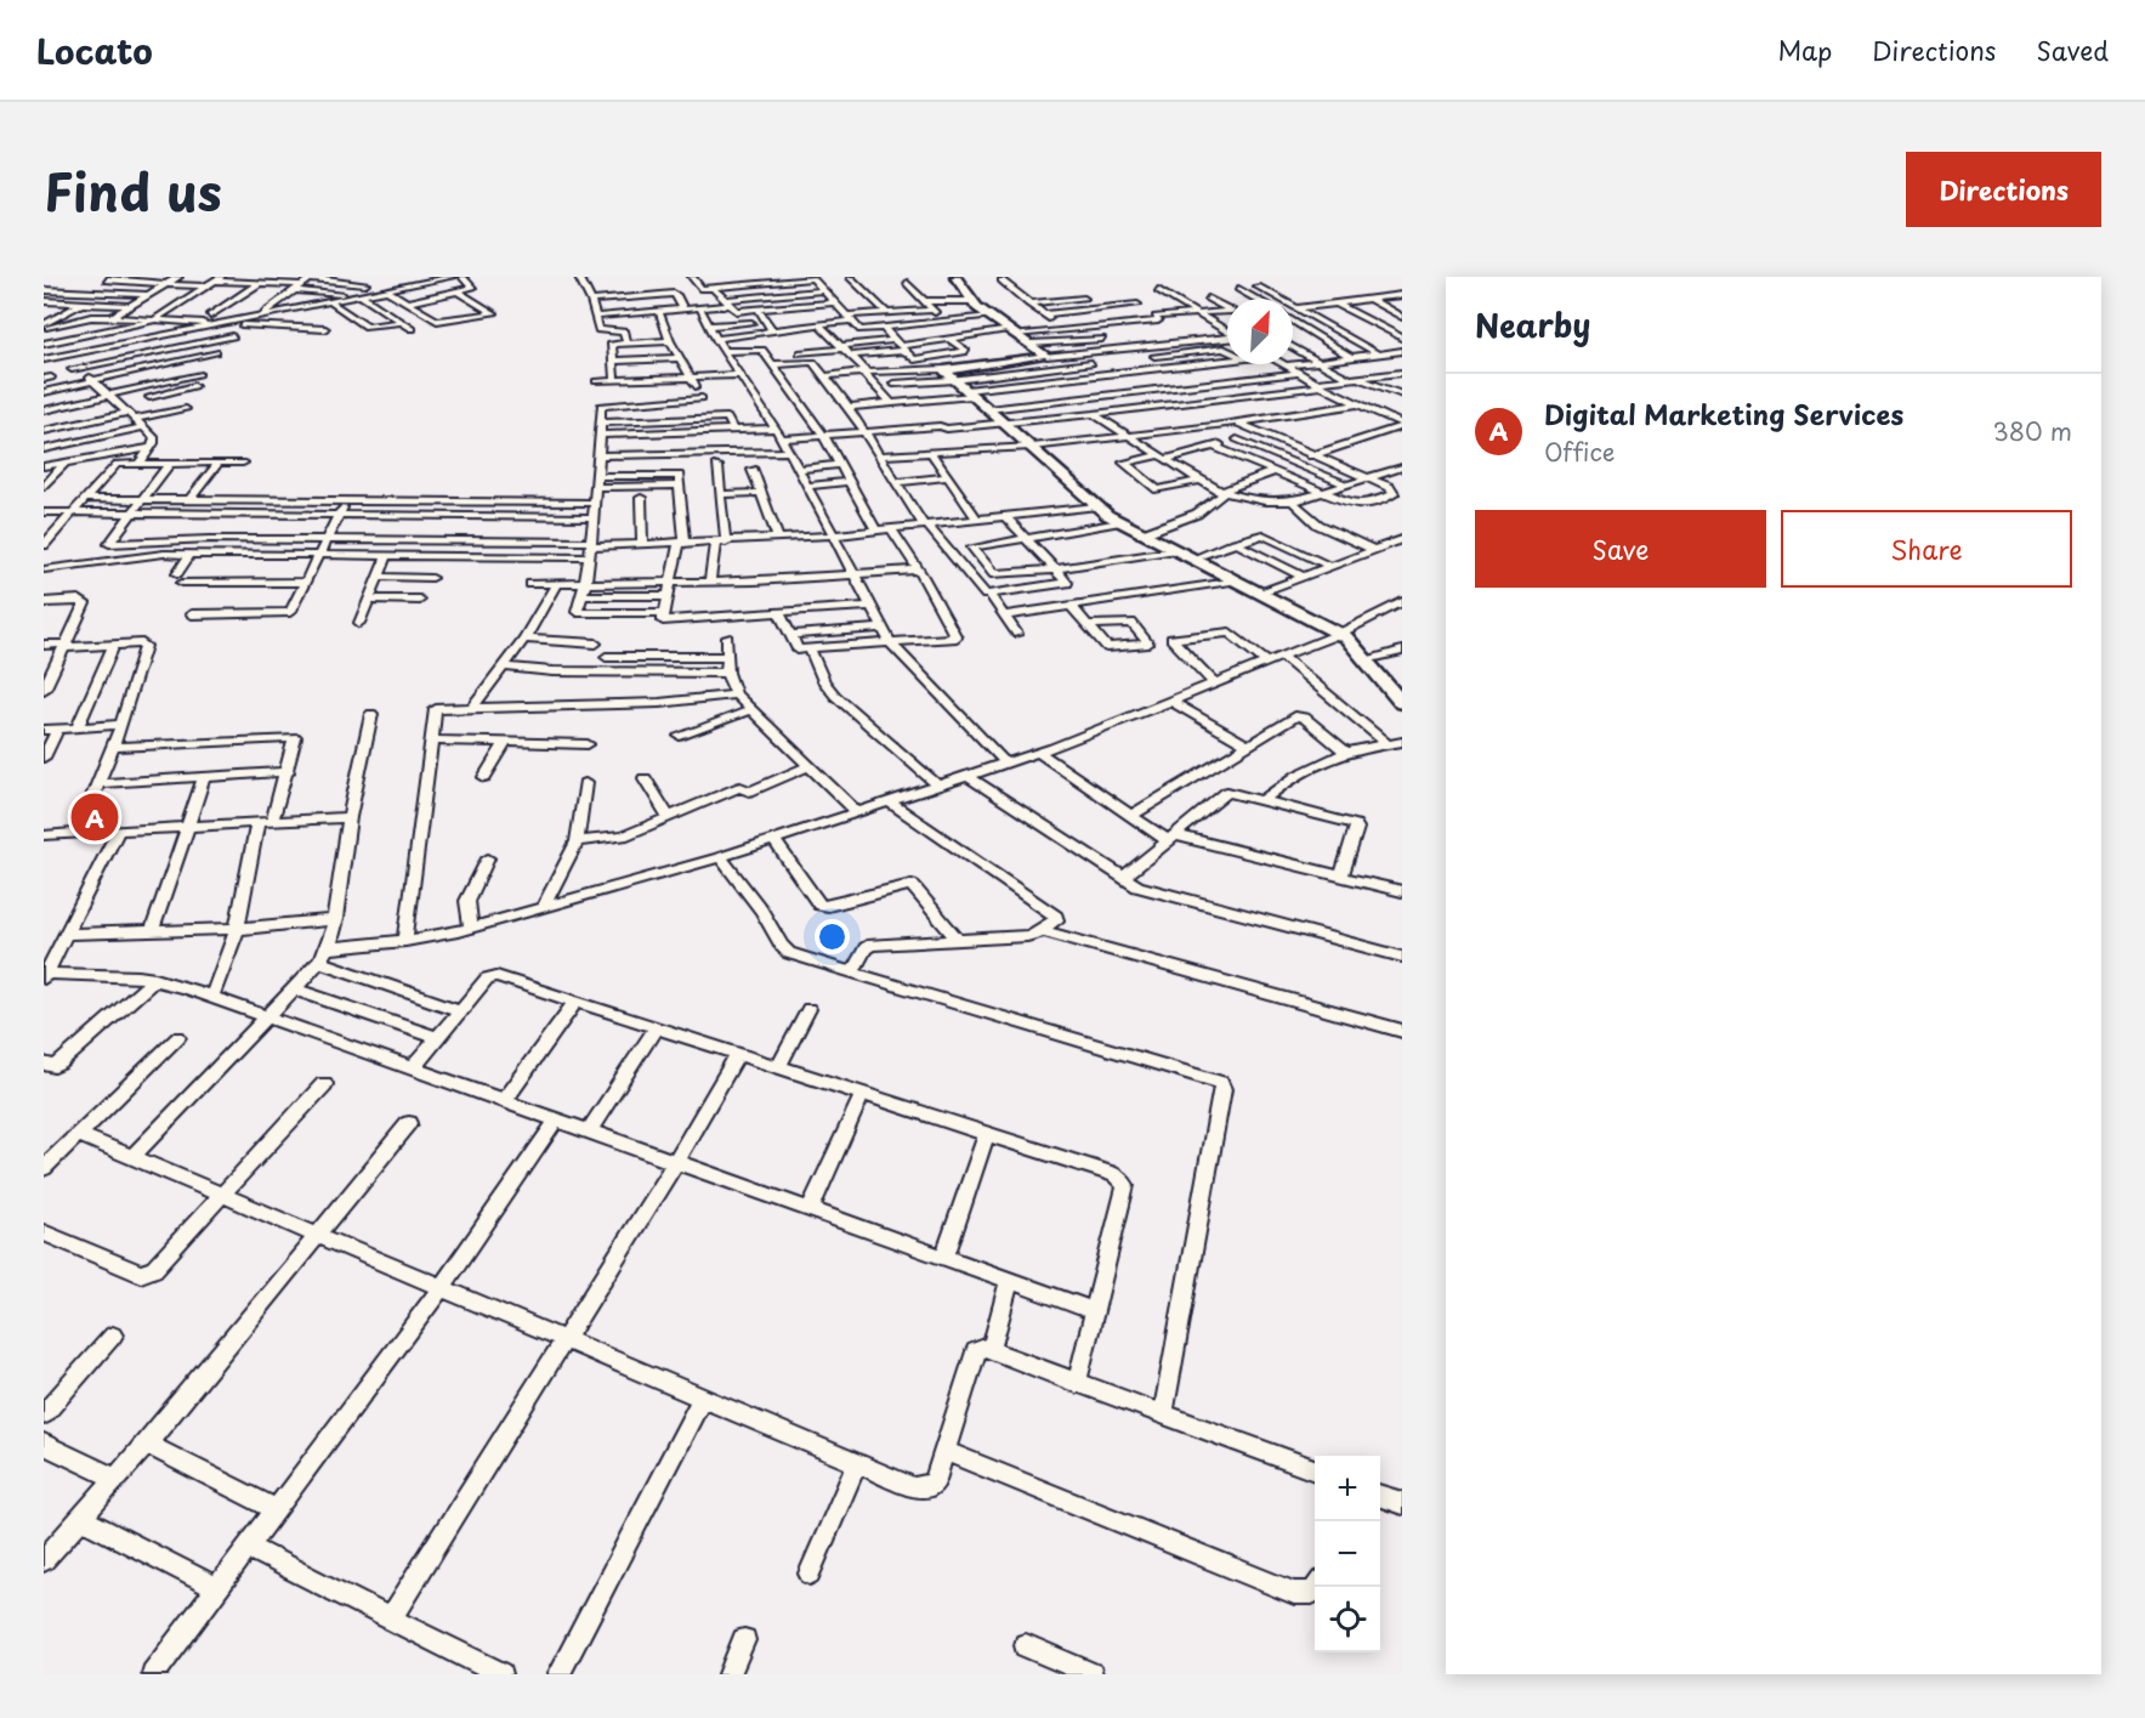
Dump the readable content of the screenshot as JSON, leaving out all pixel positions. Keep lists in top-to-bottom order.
{
  "north": "top right",
  "page": {
    "header": "Locato",
    "nav": ["Map", "Directions", "Saved"],
    "title": "Find us",
    "buttons": [
      "Directions",
      ["Save", "Share"]
    ],
    "heading": "Nearby",
    "list": [
      {
        "mark": "A",
        "name": "Digital Marketing Services",
        "note": "Office",
        "value": "380 m"
      }
    ],
    "pins": "A",
    "map_buttons": ["+", "−"]
  }
}
